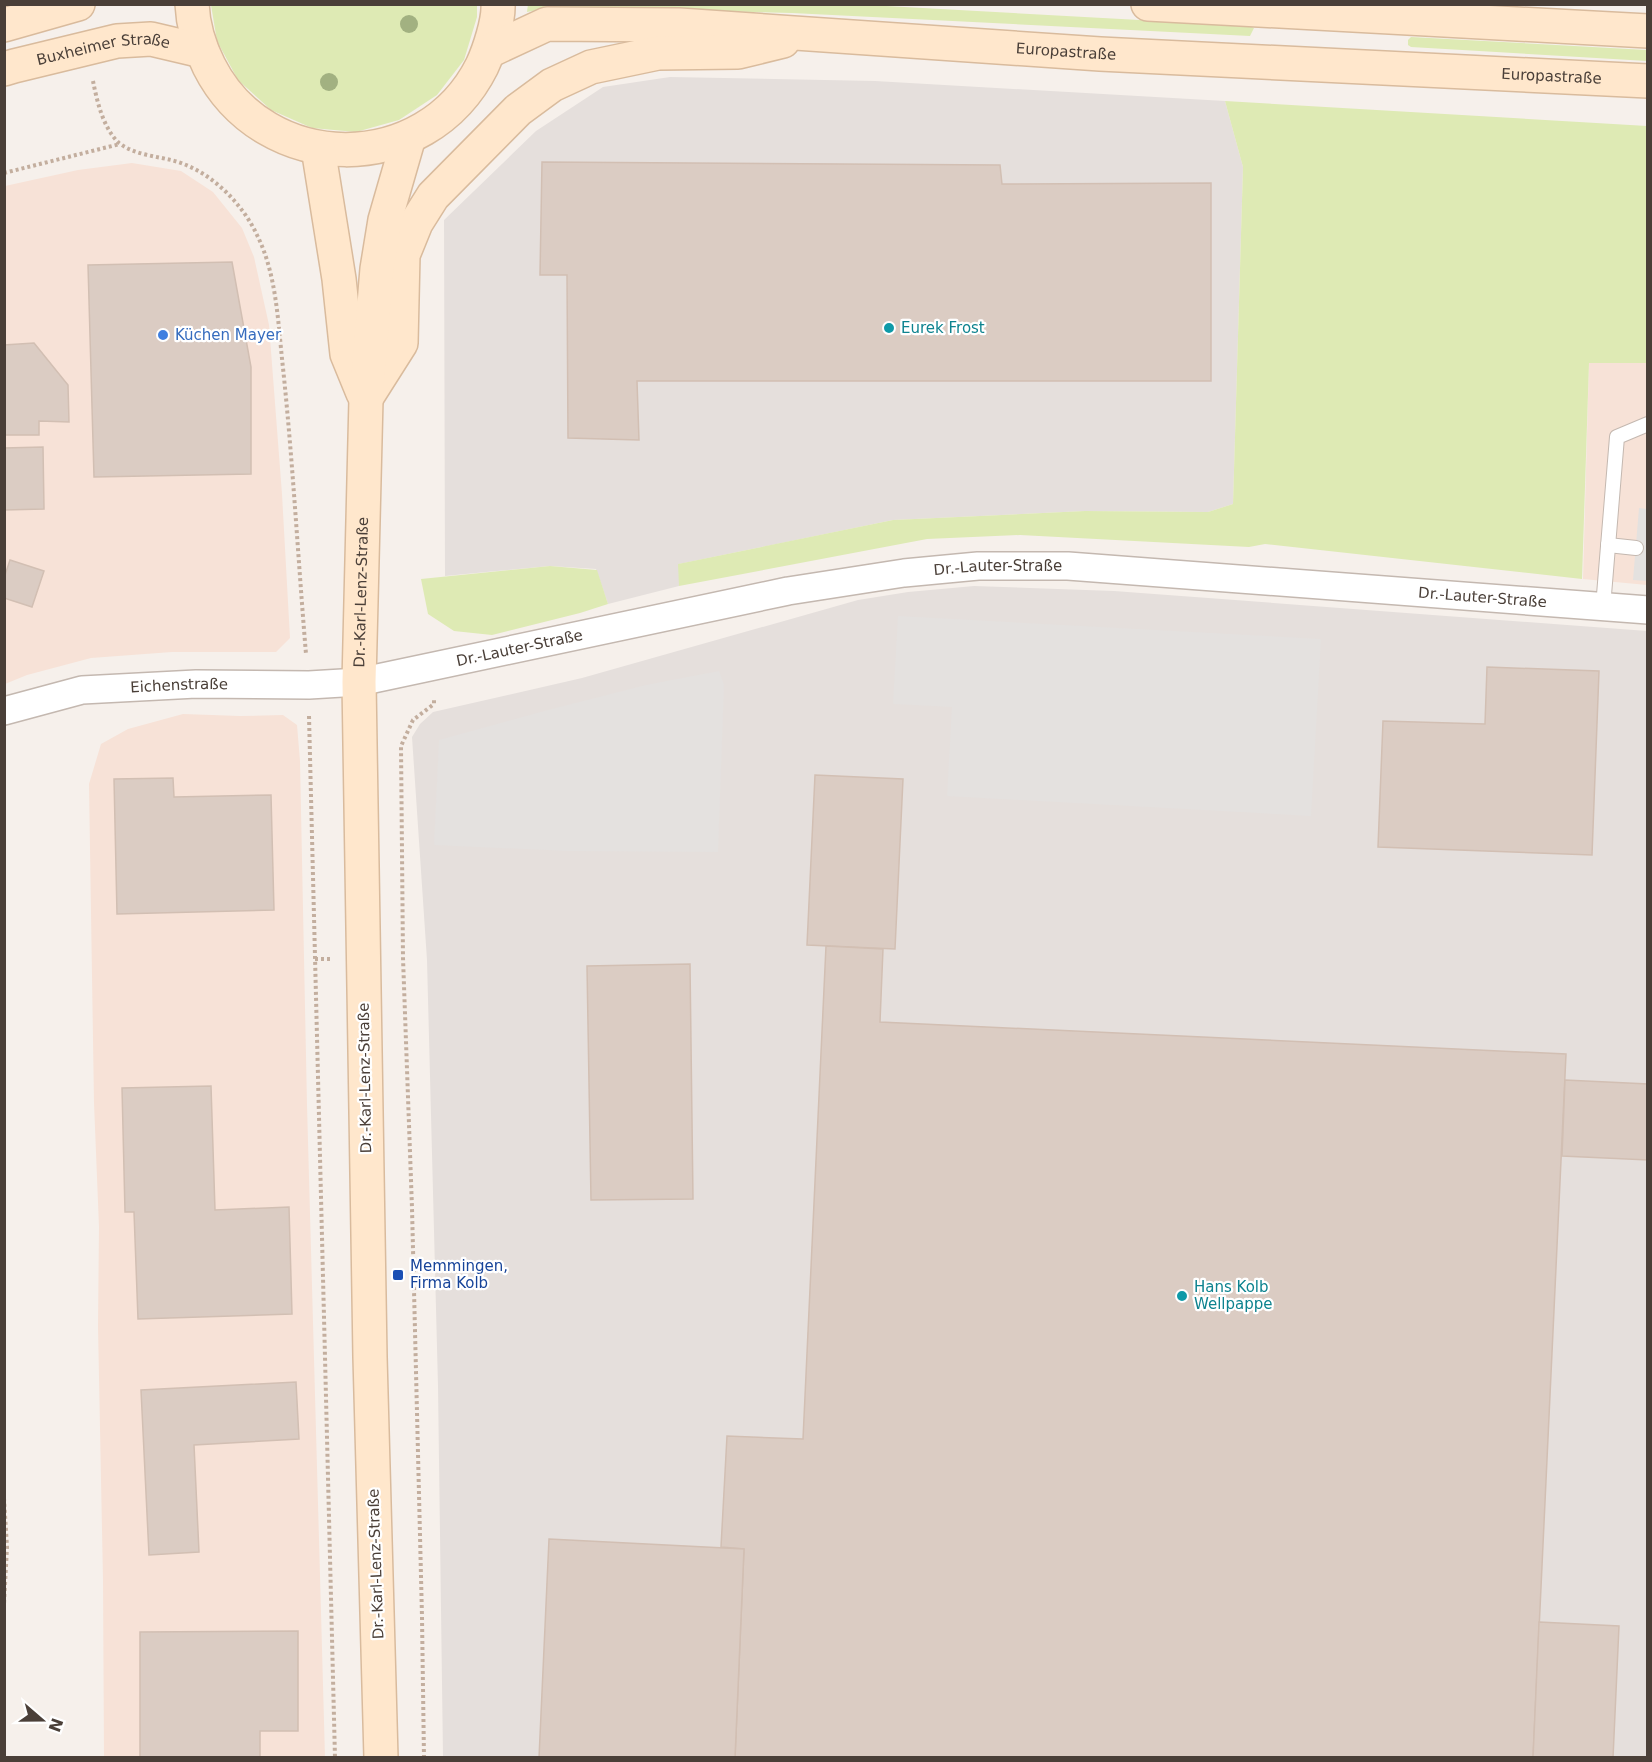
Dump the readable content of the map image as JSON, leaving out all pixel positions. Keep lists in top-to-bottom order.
{
  "streets": {
    "main road": ["Europastraße", "Buxheimer Straße", "Dr.-Karl-Lenz-Straße"],
    "street": ["Dr.-Lauter-Straße", "Eichenstraße"]
  },
  "crossings": [
    ["Dr.-Lauter-Straße", "Dr.-Karl-Lenz-Straße"],
    ["Dr.-Lauter-Straße", "Eichenstraße"],
    ["Dr.-Karl-Lenz-Straße", "Eichenstraße"]
  ],
  "places": {
    "other": ["Eurek Frost", "Küchen Mayer", "Hans Kolb Wellpappe"],
    "transit": ["Memmingen, Firma Kolb"]
  },
  "north": "right"
}
